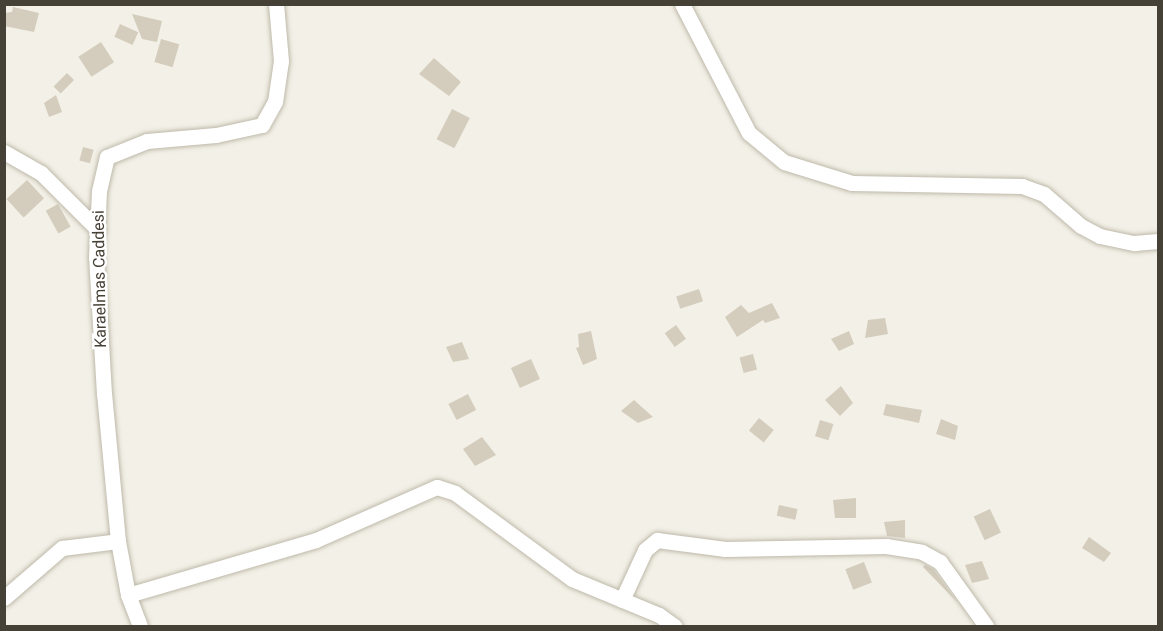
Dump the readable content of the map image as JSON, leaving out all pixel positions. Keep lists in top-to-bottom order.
{
  "streets": {
    "street": ["Karaelmas Caddesi"]
  }
}
